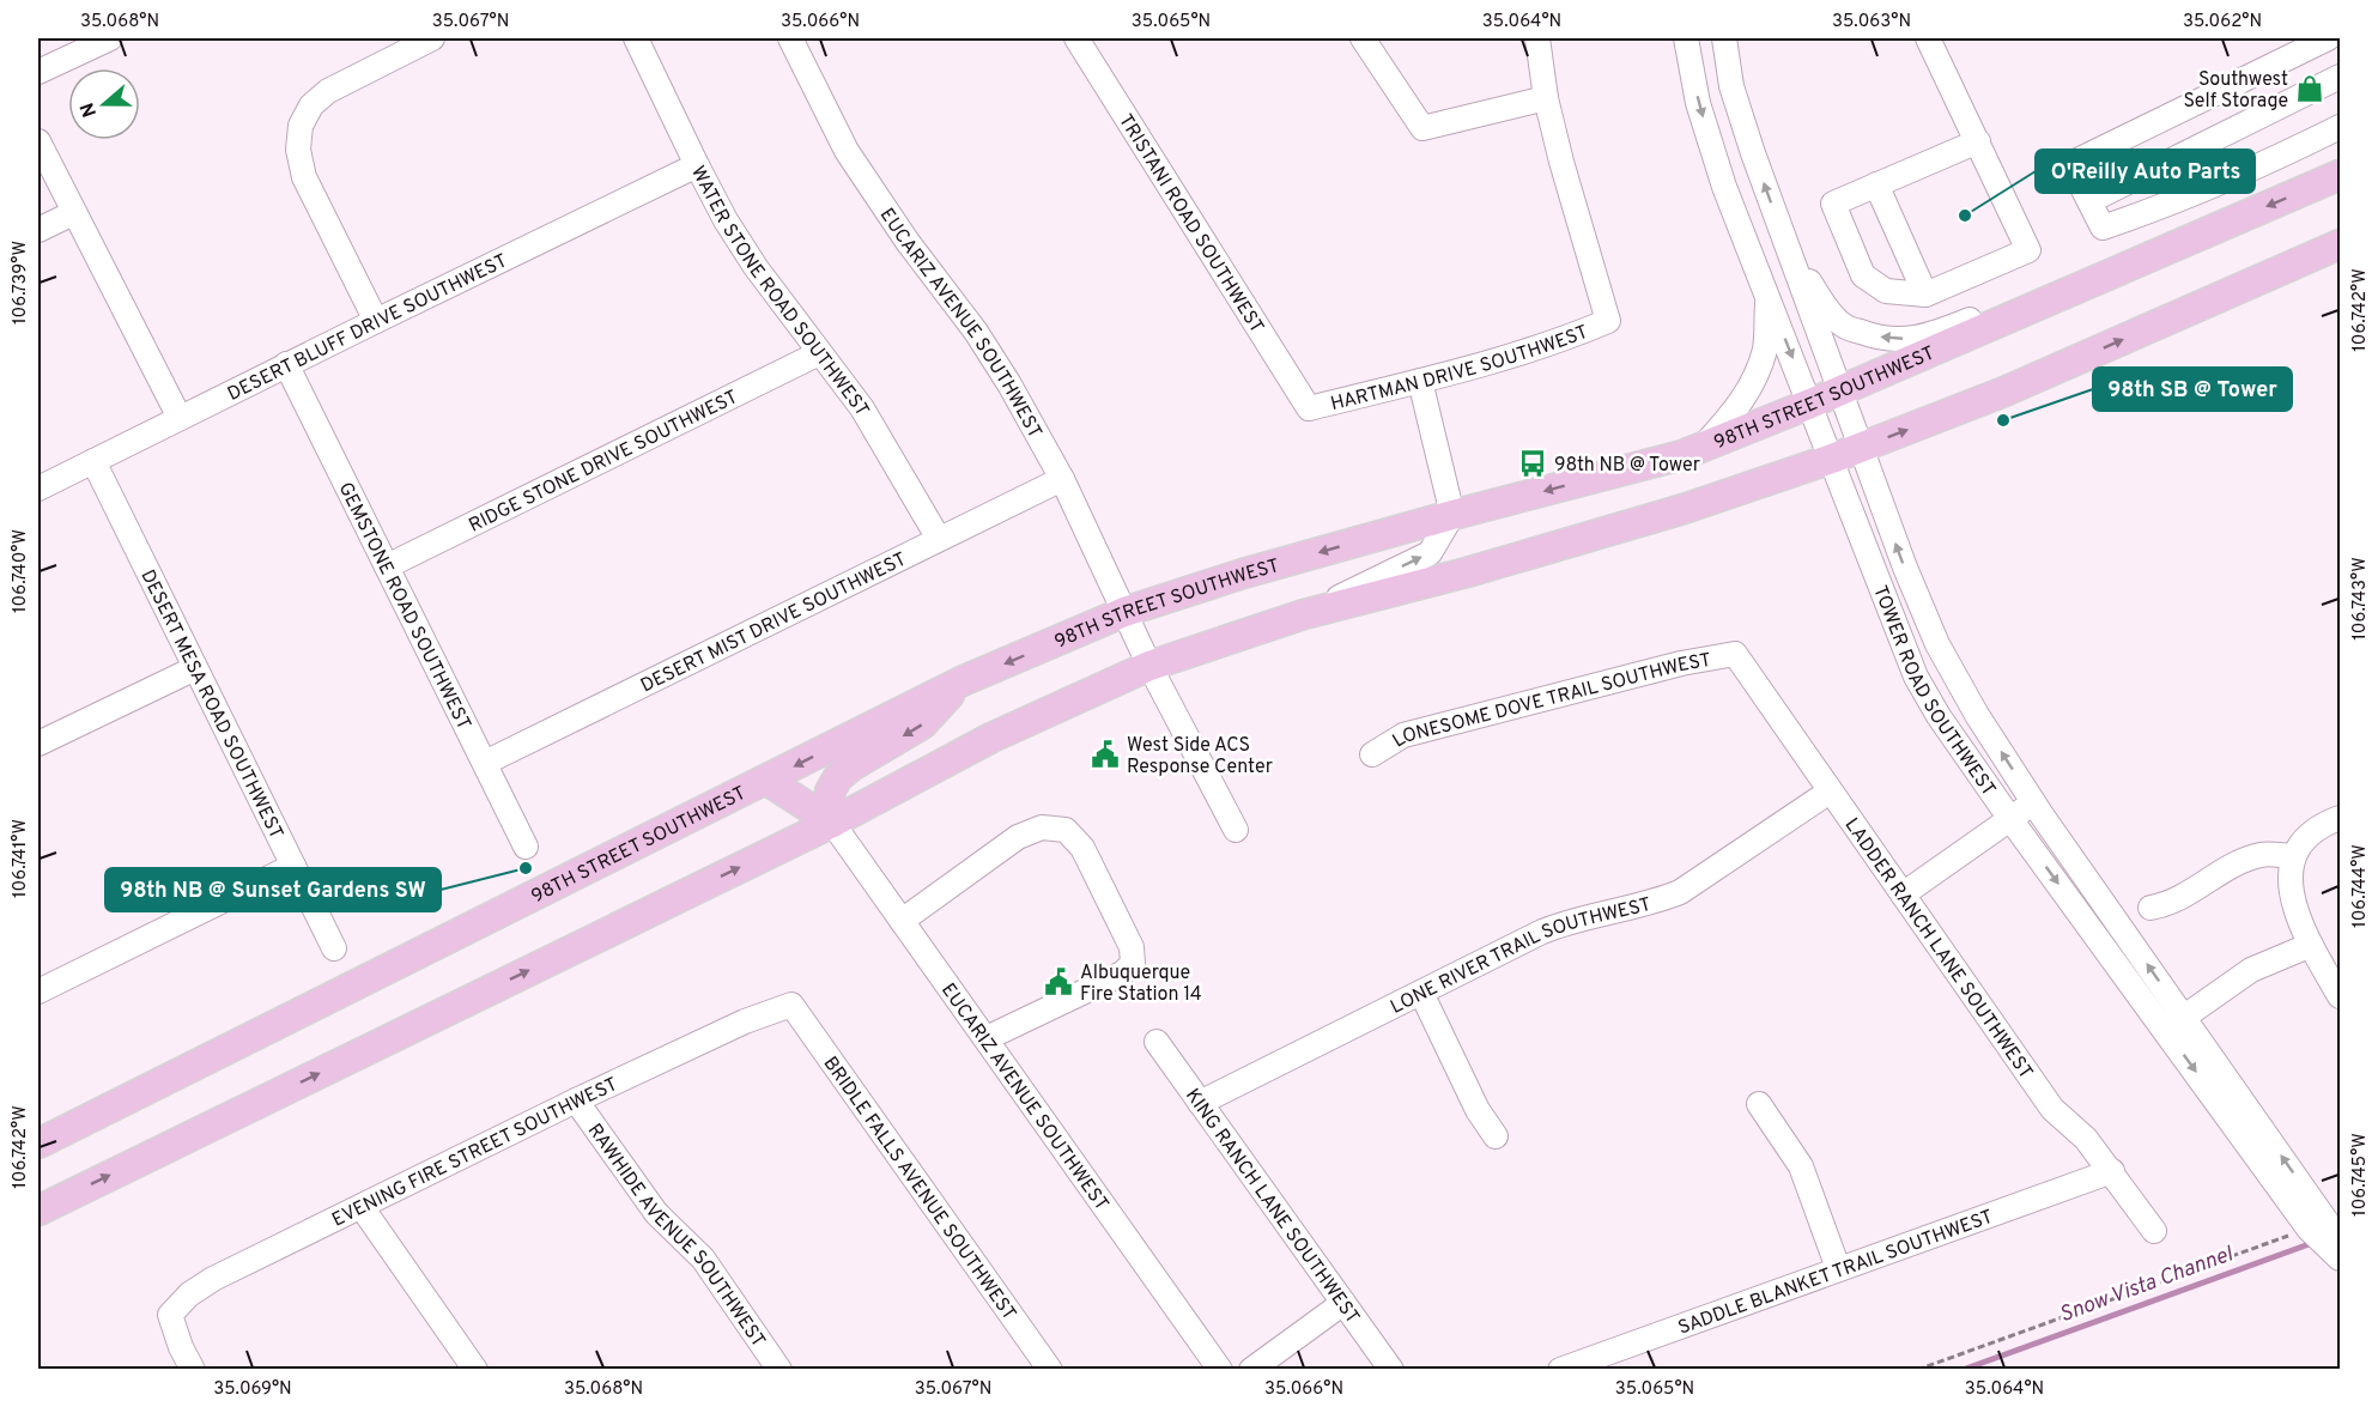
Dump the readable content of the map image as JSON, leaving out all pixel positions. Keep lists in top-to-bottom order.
{
  "streets": {
    "main road": ["98TH STREET SOUTHWEST"],
    "street": [
      "TRISTANI ROAD SOUTHWEST",
      "WATER STONE ROAD SOUTHWEST",
      "EUCARIZ AVENUE SOUTHWEST",
      "DESERT BLUFF DRIVE SOUTHWEST",
      "HARTMAN DRIVE SOUTHWEST",
      "RIDGE STONE DRIVE SOUTHWEST",
      "GEMSTONE ROAD SOUTHWEST",
      "DESERT MIST DRIVE SOUTHWEST",
      "TOWER ROAD SOUTHWEST",
      "LONESOME DOVE TRAIL SOUTHWEST",
      "DESERT MESA ROAD SOUTHWEST",
      "LADDER RANCH LANE SOUTHWEST",
      "LONE RIVER TRAIL SOUTHWEST",
      "EVENING FIRE STREET SOUTHWEST",
      "BRIDLE FALLS AVENUE SOUTHWEST",
      "KING RANCH LANE SOUTHWEST",
      "RAWHIDE AVENUE SOUTHWEST",
      "SADDLE BLANKET TRAIL SOUTHWEST"
    ]
  },
  "crossings": [
    ["TRISTANI ROAD SOUTHWEST", "HARTMAN DRIVE SOUTHWEST"],
    ["WATER STONE ROAD SOUTHWEST", "DESERT BLUFF DRIVE SOUTHWEST"],
    ["WATER STONE ROAD SOUTHWEST", "RIDGE STONE DRIVE SOUTHWEST"],
    ["WATER STONE ROAD SOUTHWEST", "DESERT MIST DRIVE SOUTHWEST"],
    ["EUCARIZ AVENUE SOUTHWEST", "98TH STREET SOUTHWEST"],
    ["EUCARIZ AVENUE SOUTHWEST", "DESERT MIST DRIVE SOUTHWEST"],
    ["DESERT BLUFF DRIVE SOUTHWEST", "GEMSTONE ROAD SOUTHWEST"],
    ["DESERT BLUFF DRIVE SOUTHWEST", "DESERT MESA ROAD SOUTHWEST"],
    ["98TH STREET SOUTHWEST", "TOWER ROAD SOUTHWEST"],
    ["RIDGE STONE DRIVE SOUTHWEST", "GEMSTONE ROAD SOUTHWEST"],
    ["GEMSTONE ROAD SOUTHWEST", "DESERT MIST DRIVE SOUTHWEST"],
    ["LONESOME DOVE TRAIL SOUTHWEST", "LADDER RANCH LANE SOUTHWEST"],
    ["LADDER RANCH LANE SOUTHWEST", "LONE RIVER TRAIL SOUTHWEST"],
    ["LADDER RANCH LANE SOUTHWEST", "SADDLE BLANKET TRAIL SOUTHWEST"],
    ["LONE RIVER TRAIL SOUTHWEST", "KING RANCH LANE SOUTHWEST"],
    ["EVENING FIRE STREET SOUTHWEST", "BRIDLE FALLS AVENUE SOUTHWEST"],
    ["EVENING FIRE STREET SOUTHWEST", "RAWHIDE AVENUE SOUTHWEST"]
  ],
  "water": ["Snow Vista Channel"],
  "places": {
    "shop": ["Southwest Self Storage"],
    "other": ["O'Reilly Auto Parts", "98th SB @ Tower", "98th NB @ Sunset Gardens SW"],
    "bus stop": ["98th NB @ Tower"],
    "public building": ["West Side ACS Response Center", "Albuquerque Fire Station 14"]
  },
  "north": "left",
  "coordinates": [
    "35.068°N",
    "35.067°N",
    "35.066°N",
    "35.065°N",
    "35.064°N",
    "35.063°N",
    "35.062°N",
    "106.739°W",
    "106.742°W",
    "106.740°W",
    "106.743°W",
    "106.741°W",
    "106.744°W",
    "106.745°W",
    "35.069°N"
  ]
}
